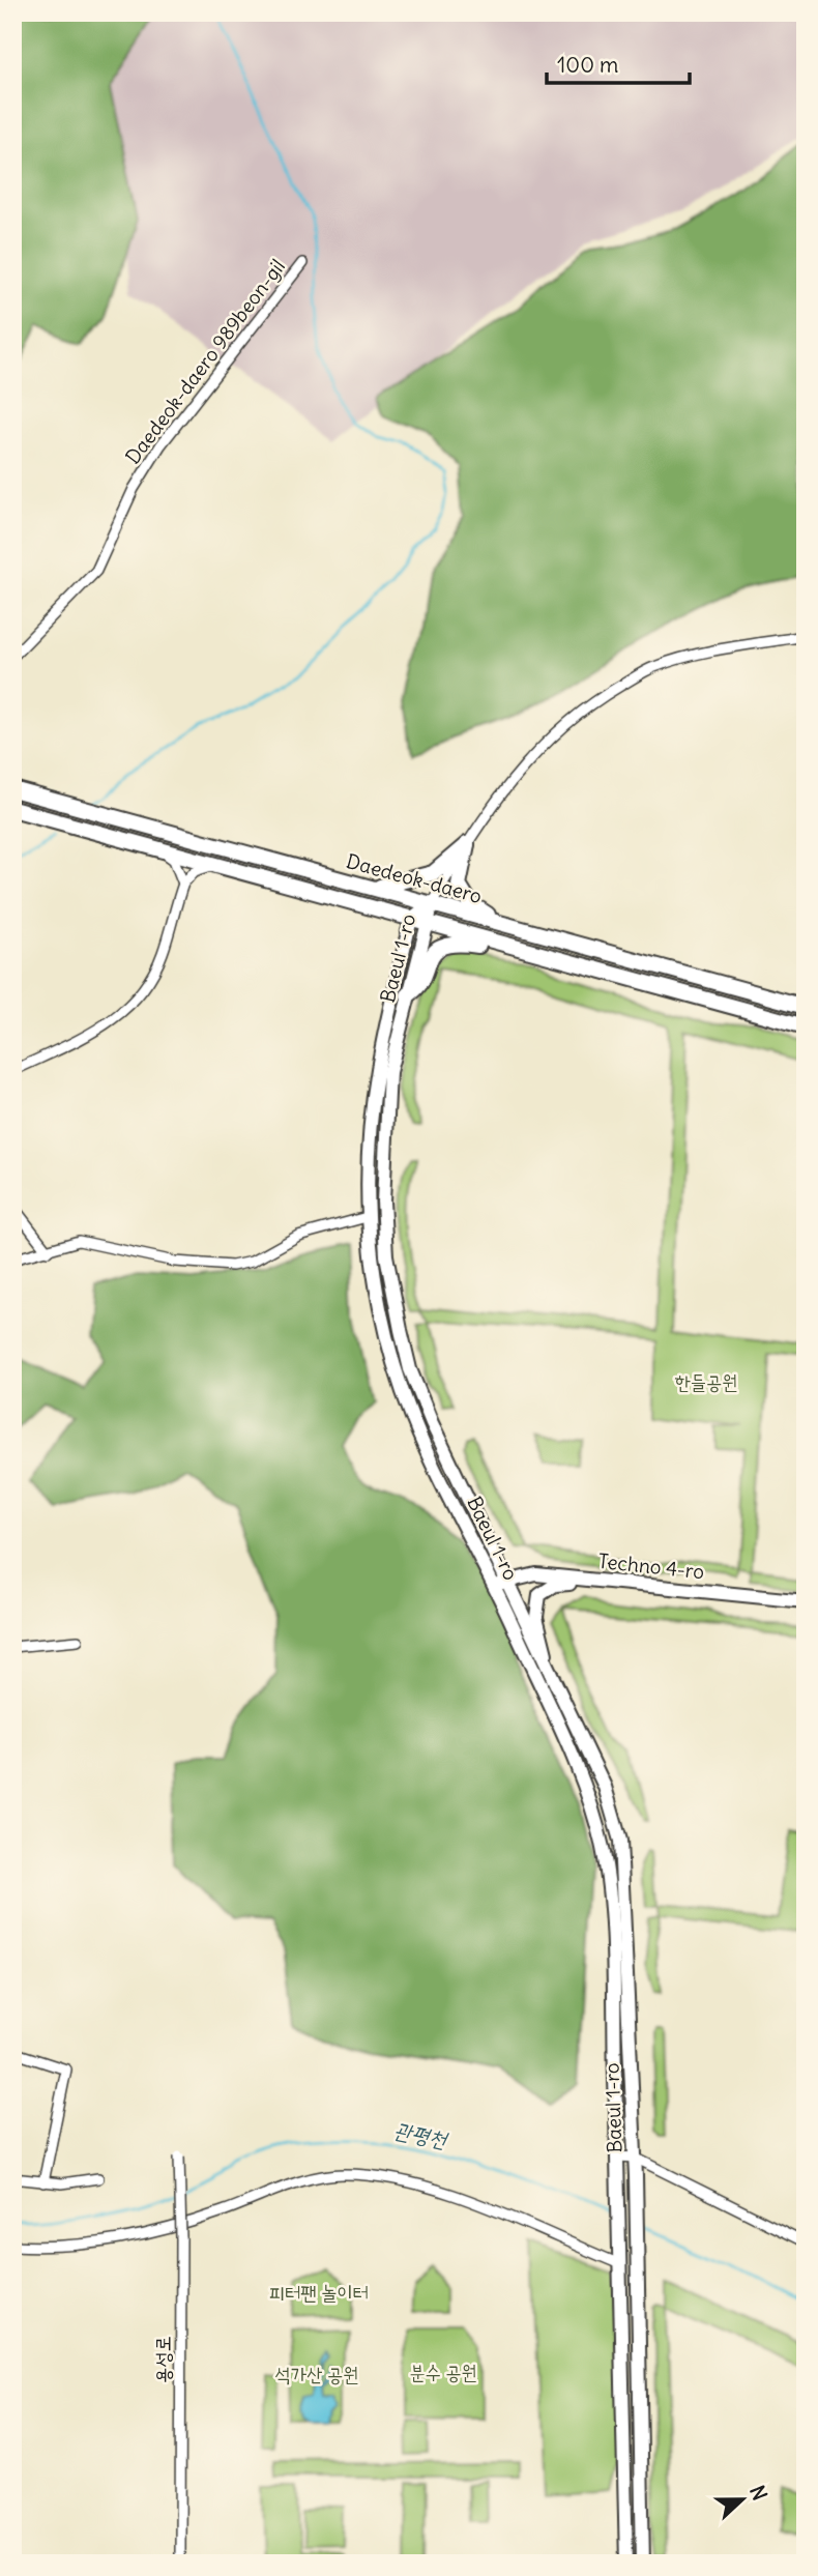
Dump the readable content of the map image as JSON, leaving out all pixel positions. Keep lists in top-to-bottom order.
{
  "streets": {
    "main road": ["Daedeok-daero", "Baeul 1-ro", "Techno 4-ro"],
    "street": ["Daedeok-daero 989beon-gil", "용성로"]
  },
  "crossings": [
    ["Daedeok-daero", "Baeul 1-ro"],
    ["Baeul 1-ro", "Techno 4-ro"]
  ],
  "water": ["관평천"],
  "parks": [
    "한들공원",
    "피터팬 놀이터",
    "분수 공원",
    "석가산 공원"
  ],
  "scale_bar": "100 m",
  "north": "right"
}
